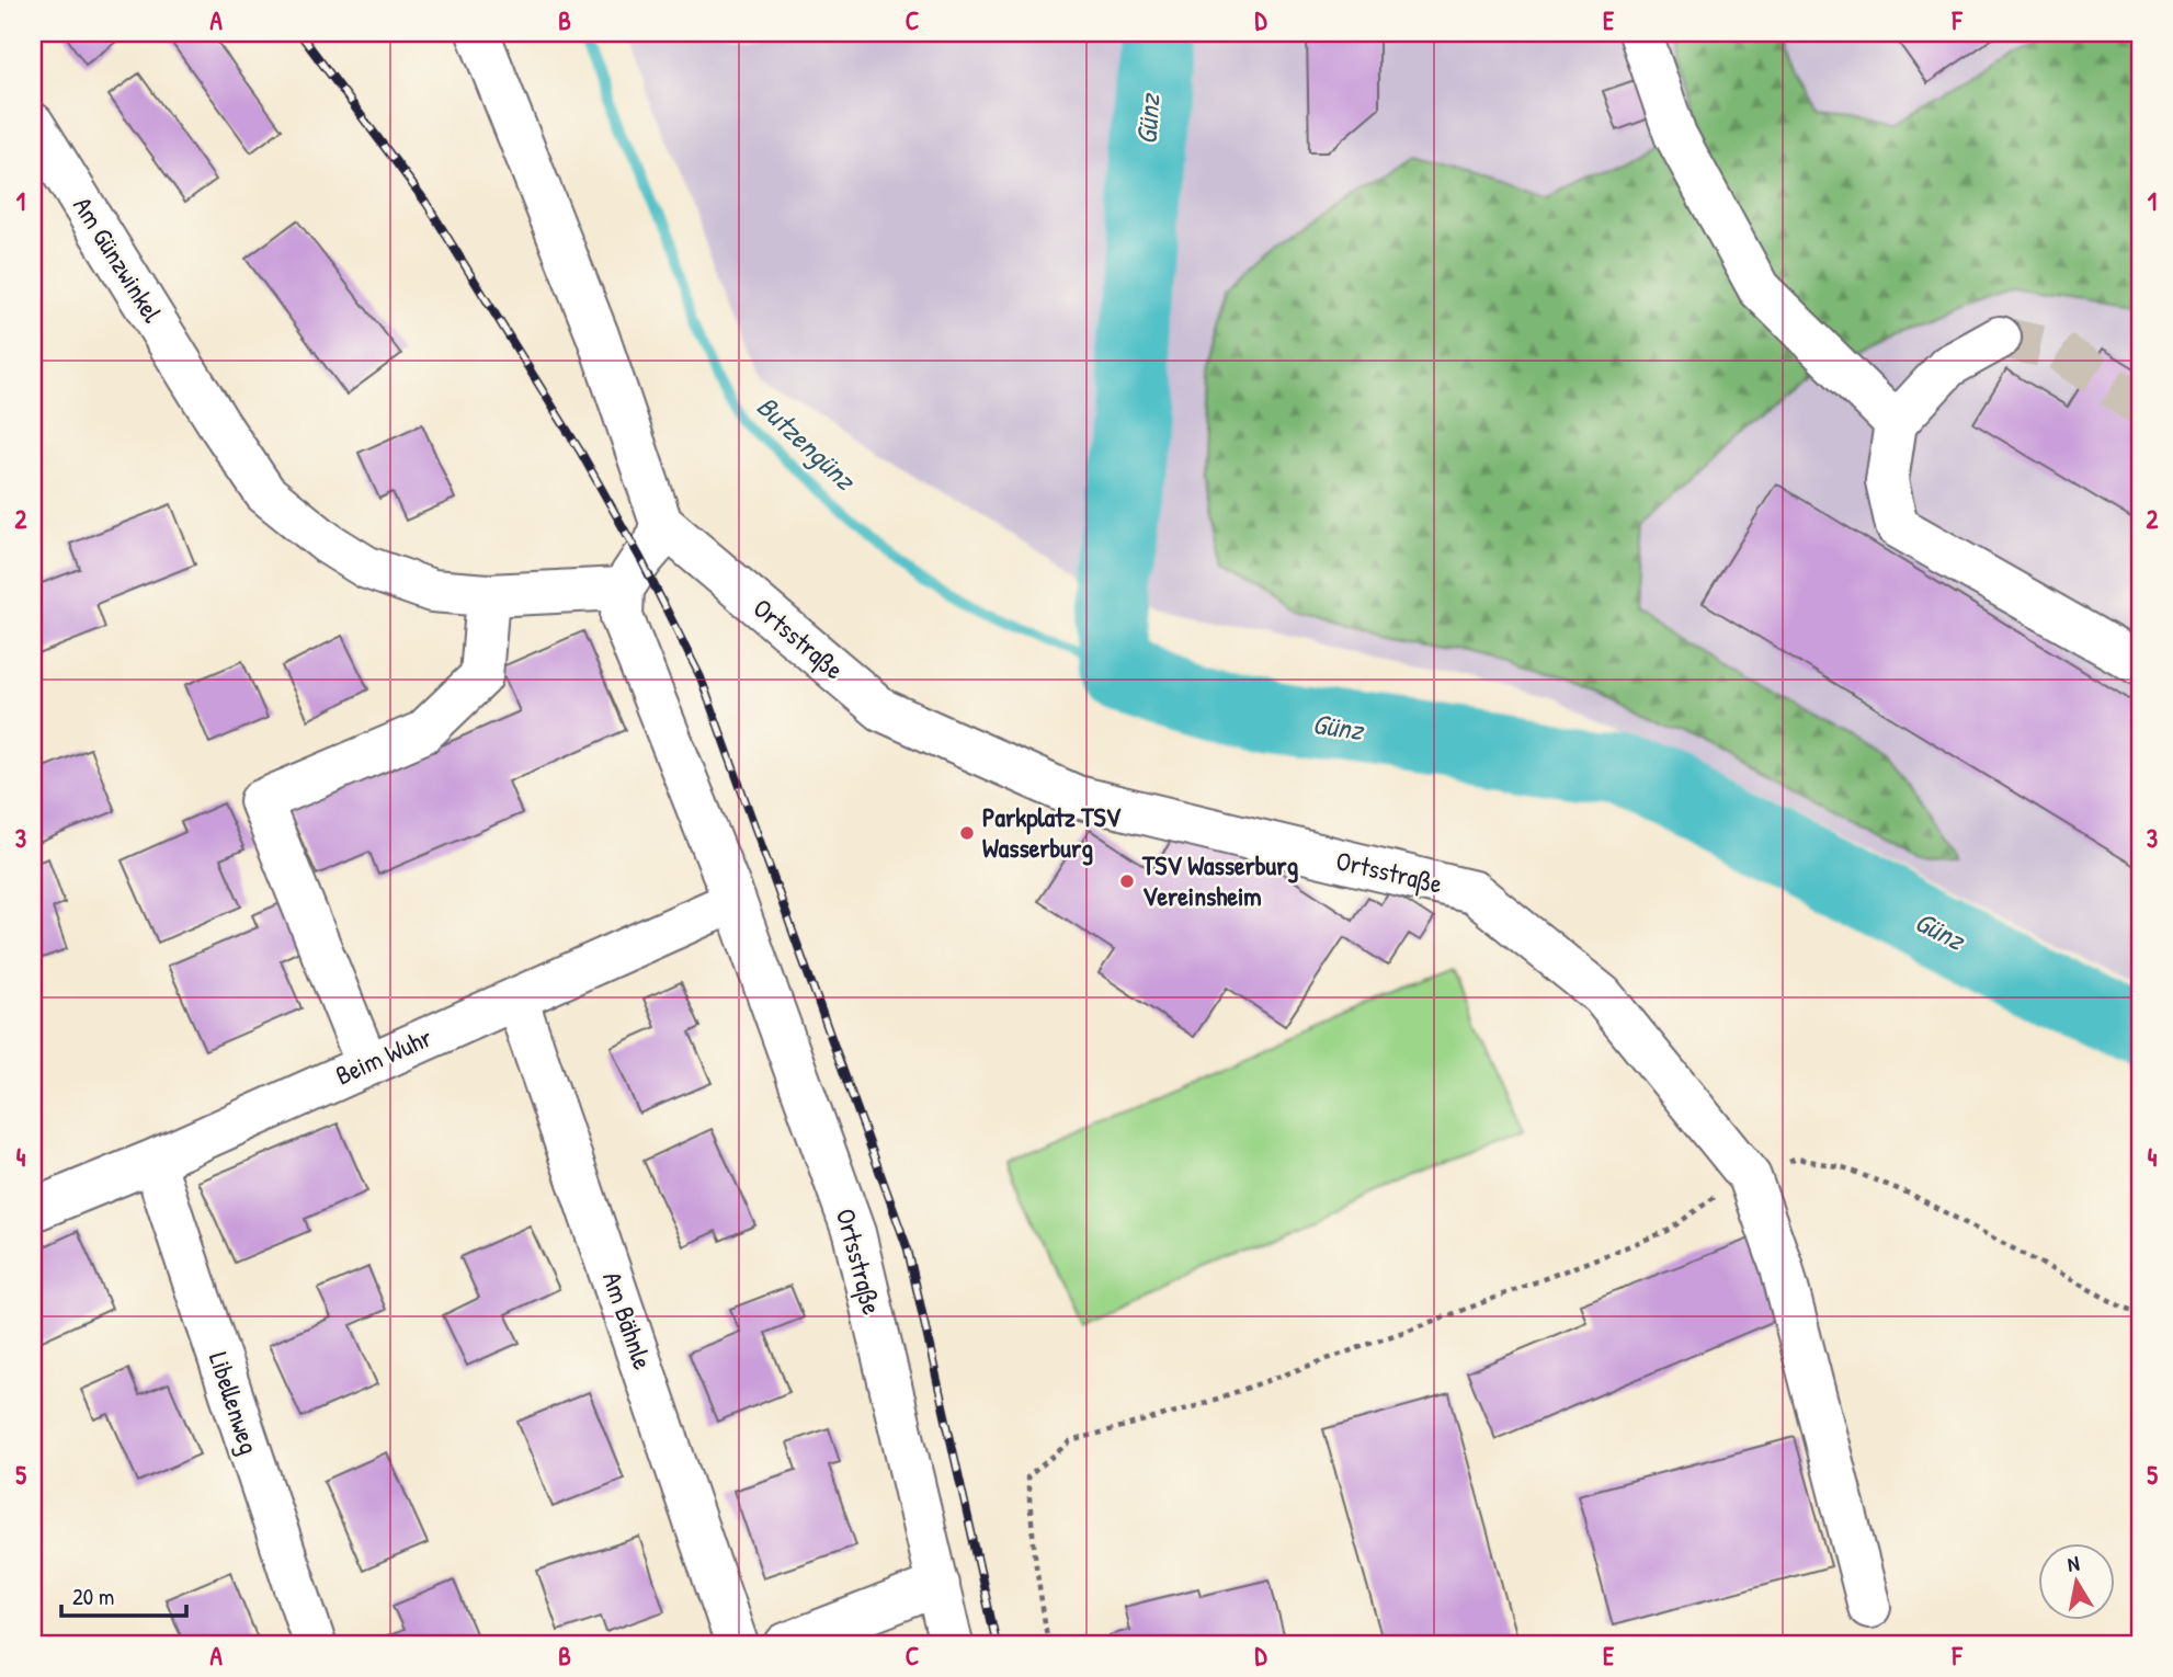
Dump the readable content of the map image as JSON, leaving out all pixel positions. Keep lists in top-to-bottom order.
{
  "streets": {
    "street": [
      "Am Günzwinkel",
      "Ortsstraße",
      "Beim Wuhr",
      "Am Bähnle",
      "Libellenweg"
    ]
  },
  "crossings": [
    ["Ortsstraße", "Beim Wuhr"],
    ["Beim Wuhr", "Am Bähnle"],
    ["Beim Wuhr", "Libellenweg"]
  ],
  "water": ["Günz", "Butzengünz"],
  "places": ["Parkplatz TSV Wasserburg", "TSV Wasserburg Vereinsheim"],
  "scale_bar": "20 m",
  "north": "top",
  "grid": {
    "columns": [
      "A",
      "B",
      "C",
      "D",
      "E",
      "F"
    ],
    "rows": [
      "1",
      "2",
      "3",
      "4",
      "5"
    ]
  }
}
